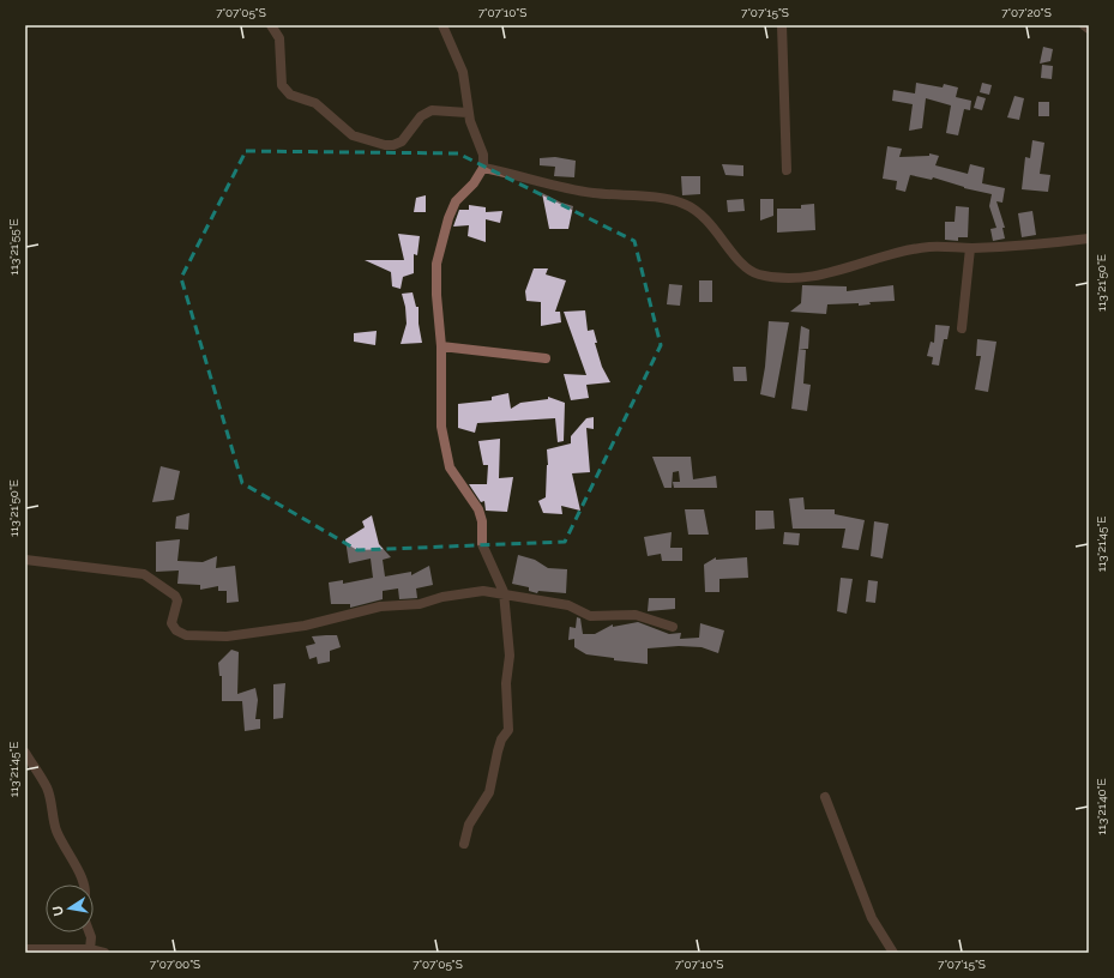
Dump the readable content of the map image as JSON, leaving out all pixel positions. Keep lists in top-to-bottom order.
{
  "north": "left",
  "coordinates": [
    "7°07'05\"S",
    "7°07'10\"S",
    "7°07'15\"S",
    "7°07'20\"S",
    "113°21'55\"E",
    "113°21'50\"E",
    "113°21'45\"E",
    "113°21'40\"E",
    "7°07'00\"S"
  ]
}
